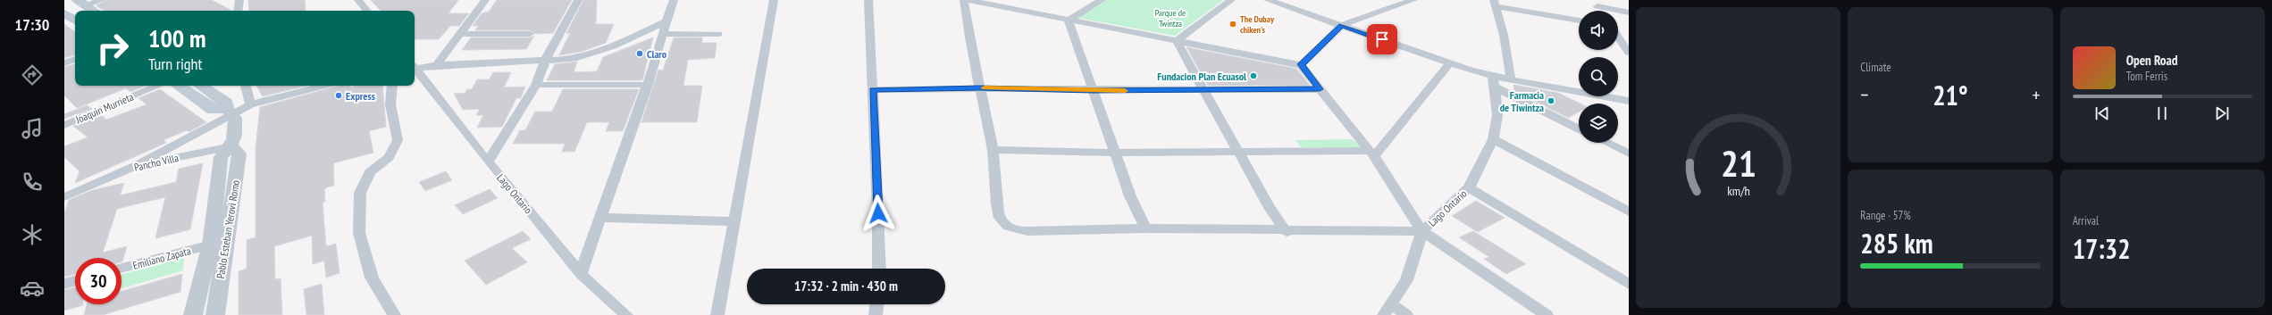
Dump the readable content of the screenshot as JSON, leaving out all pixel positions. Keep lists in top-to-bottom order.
{
  "streets": {
    "street": [
      "Joaquin Murrieta",
      "Pancho Villa",
      "Lago Ontario",
      "Pablo Esteban Yerovi Romo",
      "Emiliano Zapata"
    ]
  },
  "crossings": [
    ["Pancho Villa", "Pablo Esteban Yerovi Romo"],
    ["Pablo Esteban Yerovi Romo", "Emiliano Zapata"]
  ],
  "parks": ["Parque de Twintza"],
  "places": [
    "The Dubay chiken's",
    "Claro",
    "Fundacion Plan Ecuasol",
    "Express",
    "Farmacia de Tiwintza"
  ],
  "page": {
    "tabs": "17:30",
    "tile": [
      "Climate",
      ["Range · 57%", "285 km"],
      ["Arrival", "17:32"]
    ],
    "turn": ["100 m", "Turn right"],
    "song": ["Open Road", "Tom Ferris"],
    "heat": ["−", "21°", "+"],
    "limit": "30",
    "trip": "17:32 · 2 min · 430 m",
    "gauge": ["21", "km/h"]
  }
}
